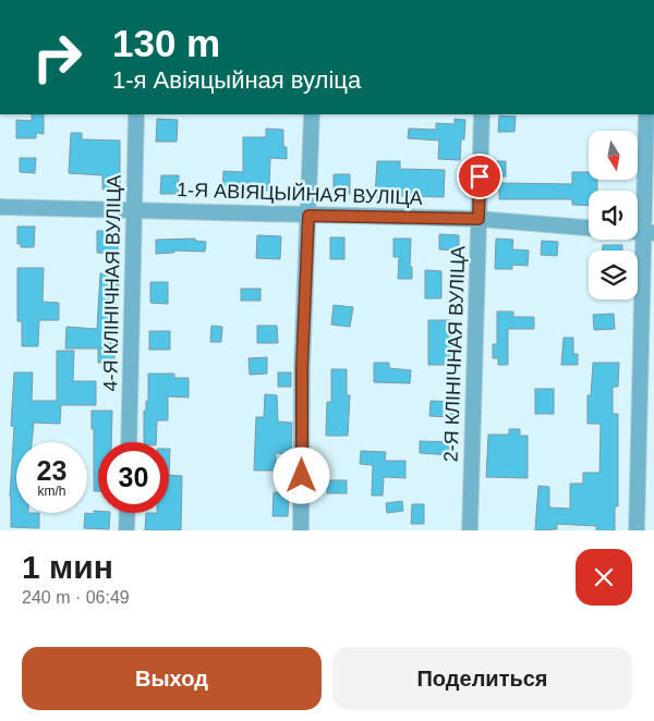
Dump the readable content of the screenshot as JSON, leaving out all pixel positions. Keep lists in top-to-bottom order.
{
  "streets": {
    "street": ["1-Я АВІЯЦЫЙНАЯ ВУЛІЦА", "4-Я КЛІНІЧНАЯ ВУЛІЦА", "2-Я КЛІНІЧНАЯ ВУЛІЦА"]
  },
  "crossings": [
    ["1-Я АВІЯЦЫЙНАЯ ВУЛІЦА", "4-Я КЛІНІЧНАЯ ВУЛІЦА"],
    ["1-Я АВІЯЦЫЙНАЯ ВУЛІЦА", "2-Я КЛІНІЧНАЯ ВУЛІЦА"]
  ],
  "north": "bottom",
  "page": {
    "turn": ["130 m", "1-я Авіяцыйная вуліца"],
    "speed": "23 km/h",
    "limit": "30",
    "heading": ["1 мин", "240 m · 06:49"],
    "buttons": ["Выход", "Поделиться"]
  }
}
